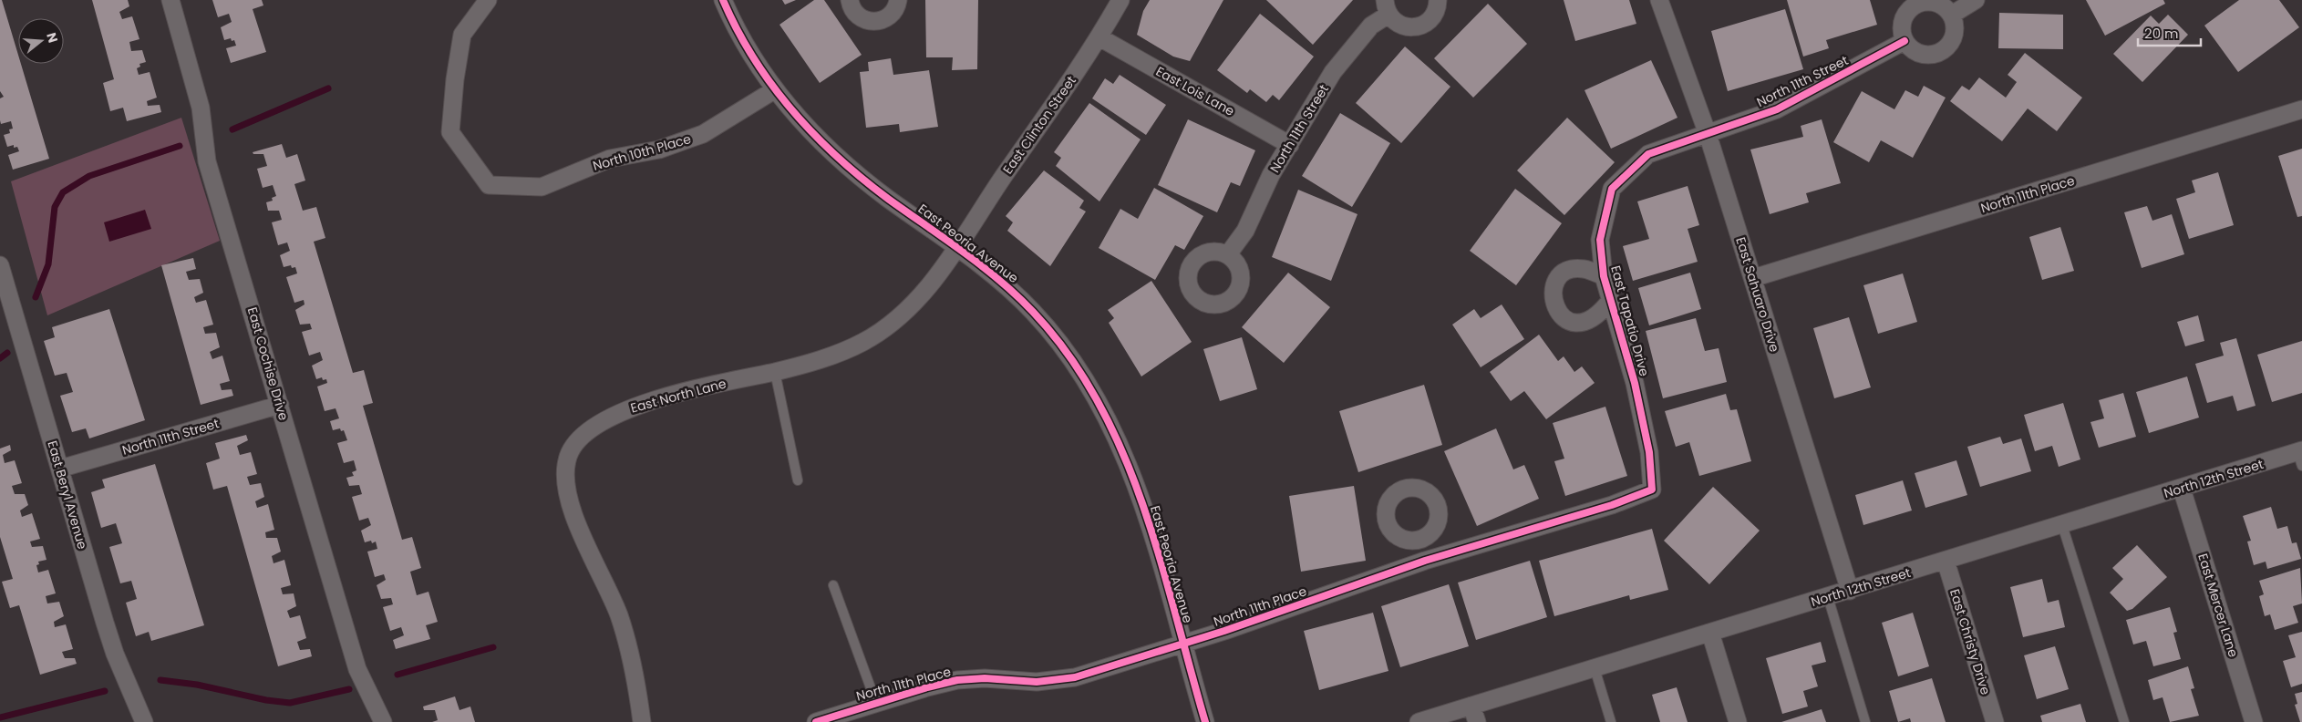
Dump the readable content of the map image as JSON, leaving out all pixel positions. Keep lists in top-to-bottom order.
{
  "streets": {
    "street": [
      "North 11th Street",
      "East Lois Lane",
      "East Clinton Street",
      "North 10th Place",
      "North 11th Place",
      "East Peoria Avenue",
      "East Sahuaro Drive",
      "East Tapatio Drive",
      "East Cochise Drive",
      "East North Lane",
      "North 12th Street",
      "East Beryl Avenue",
      "East Mercer Lane",
      "East Christy Drive"
    ]
  },
  "crossings": [
    ["North 11th Street", "East Lois Lane"],
    ["North 11th Street", "East Sahuaro Drive"],
    ["North 11th Street", "East Tapatio Drive"],
    ["North 11th Street", "East Cochise Drive"],
    ["North 11th Street", "East Beryl Avenue"],
    ["East Lois Lane", "East Clinton Street"],
    ["East Clinton Street", "East Peoria Avenue"],
    ["East Clinton Street", "East North Lane"],
    ["North 10th Place", "East Peoria Avenue"],
    ["North 11th Place", "East Peoria Avenue"],
    ["North 11th Place", "East Sahuaro Drive"],
    ["North 11th Place", "East Tapatio Drive"],
    ["East Peoria Avenue", "East North Lane"],
    ["East Sahuaro Drive", "East Tapatio Drive"],
    ["East Sahuaro Drive", "North 12th Street"],
    ["North 12th Street", "East Mercer Lane"],
    ["North 12th Street", "East Christy Drive"]
  ],
  "scale_bar": "20 m",
  "north": "right"
}
